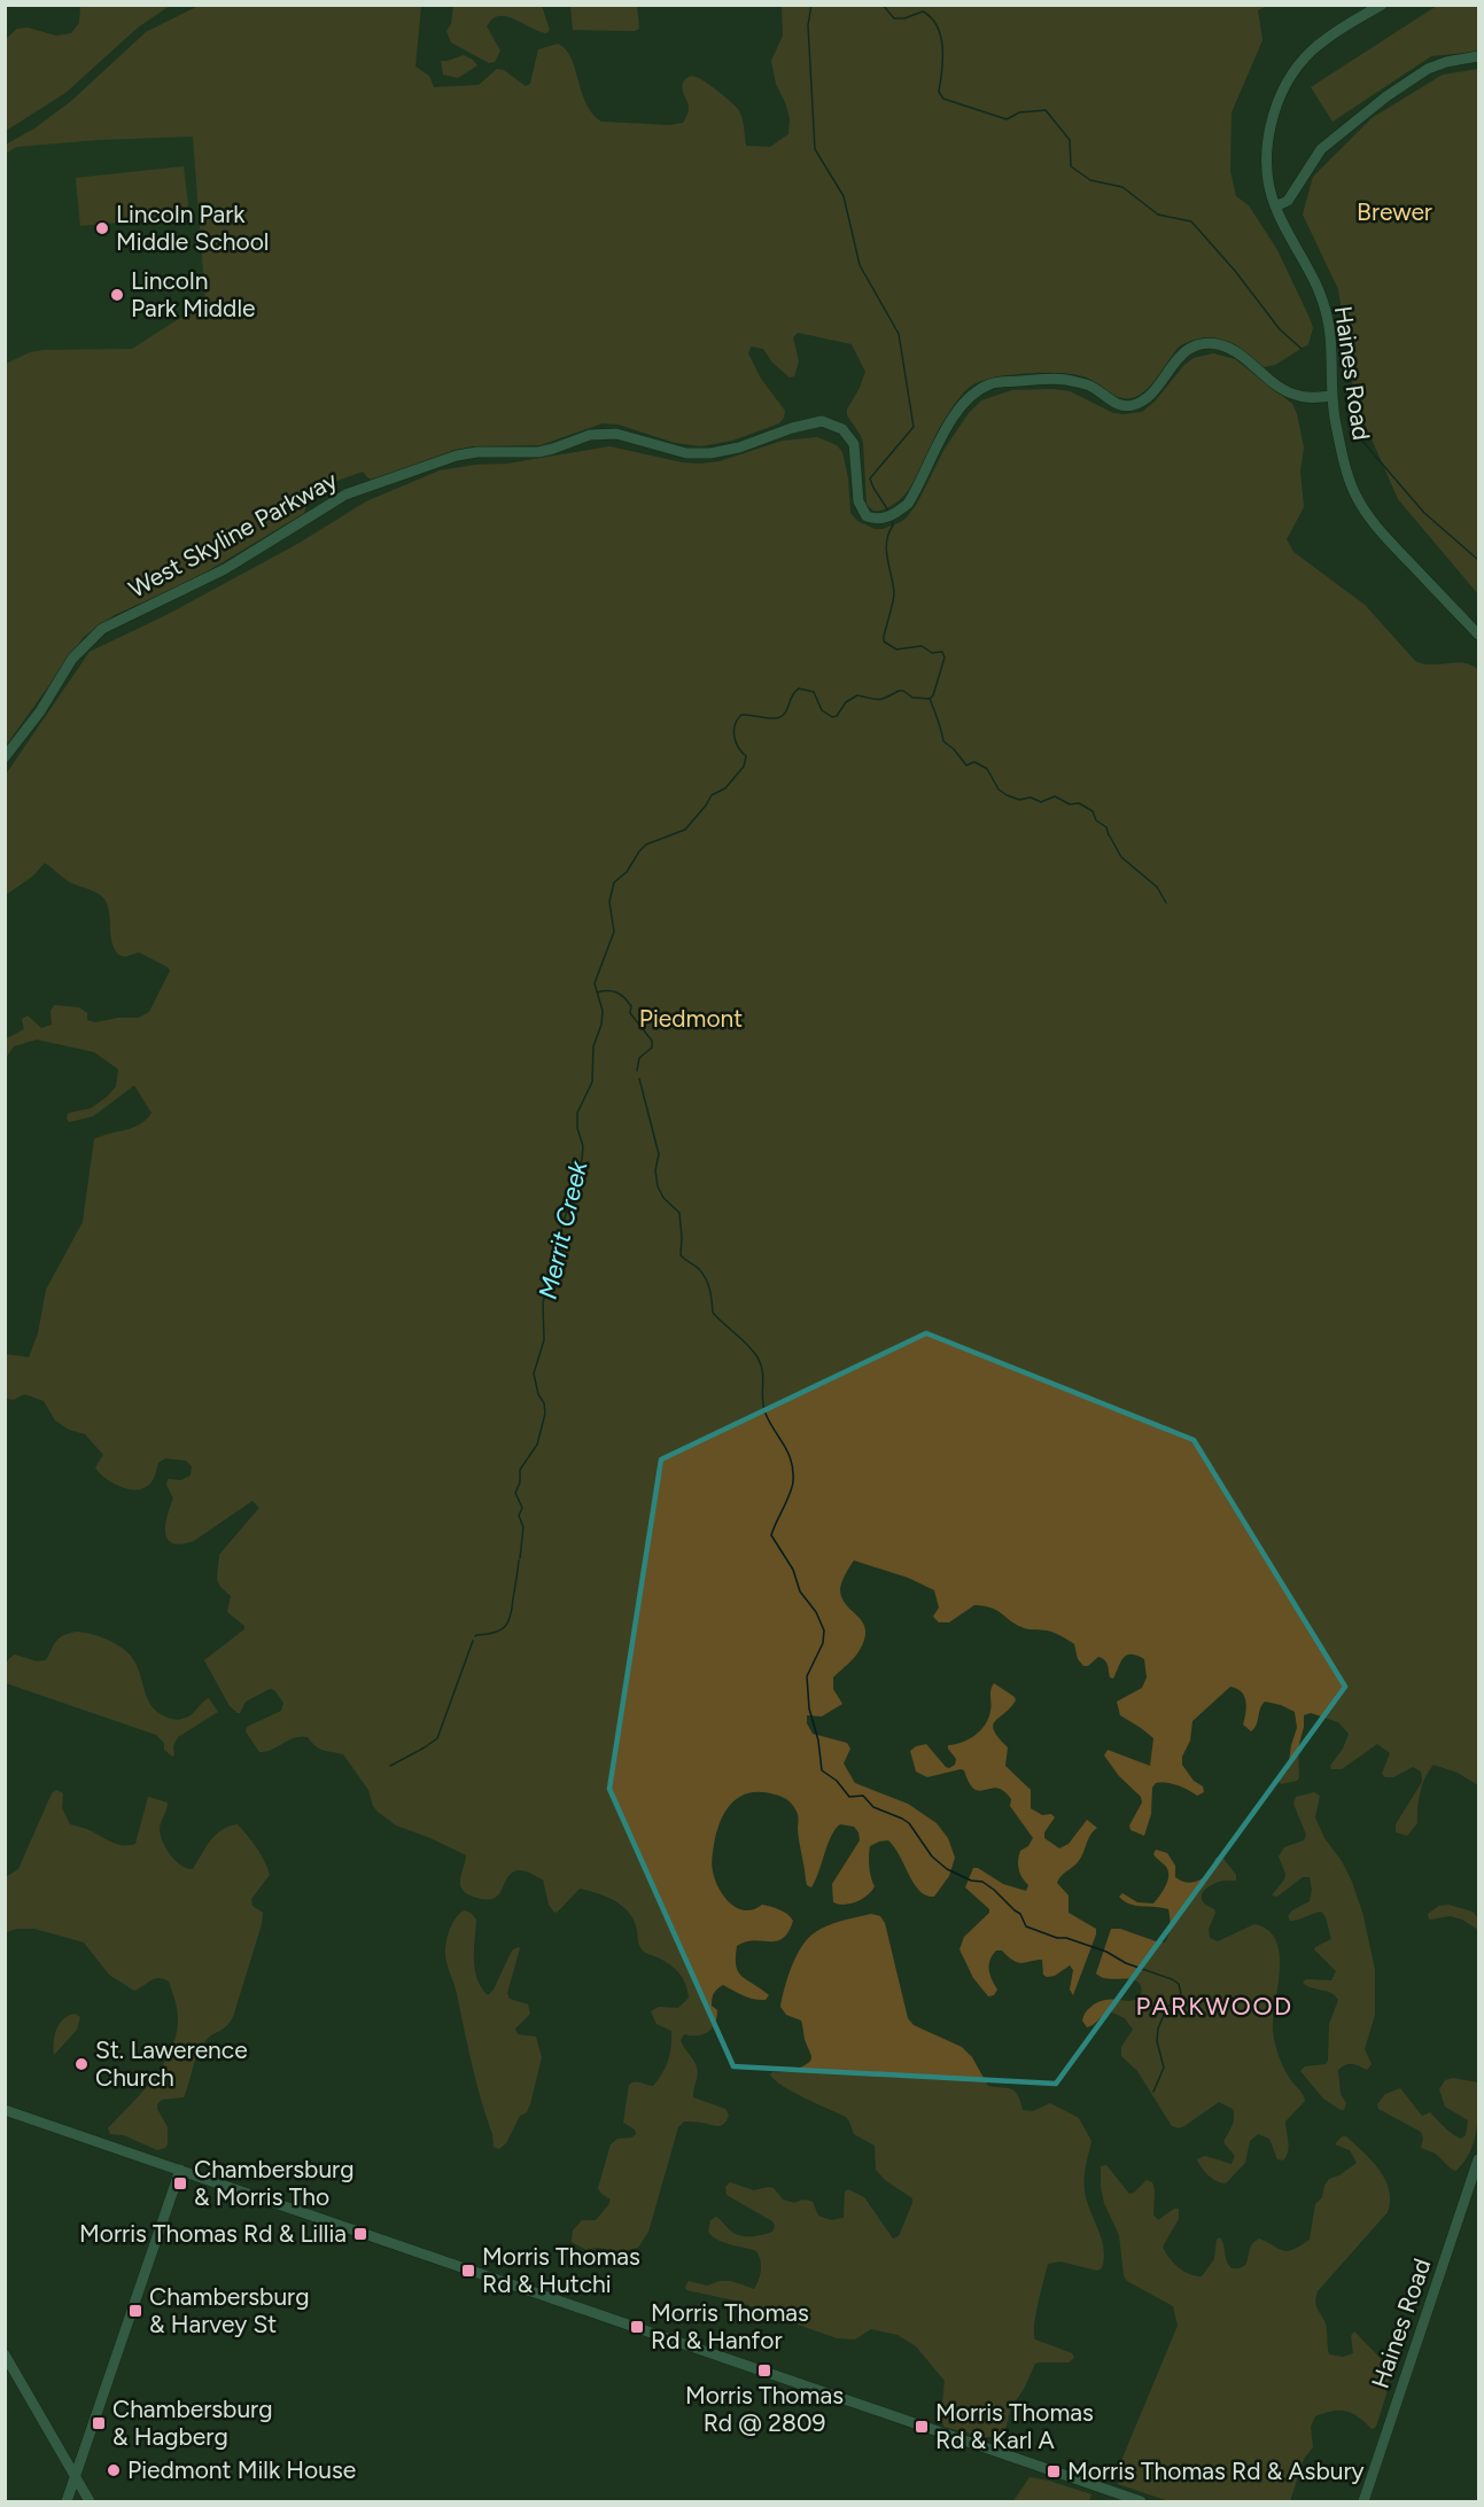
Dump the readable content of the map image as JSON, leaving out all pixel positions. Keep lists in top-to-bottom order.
{
  "streets": {
    "main road": ["Haines Road", "West Skyline Parkway"]
  },
  "crossings": [
    ["Haines Road", "West Skyline Parkway"]
  ],
  "districts": ["PARKWOOD"],
  "water": ["Merrit Creek"],
  "parks": ["Brewer", "Piedmont"],
  "places": {
    "other": [
      "Lincoln Park Middle School",
      "Lincoln Park Middle",
      "St. Lawerence Church",
      "Piedmont Milk House"
    ],
    "transit": [
      "Chambersburg & Morris Tho",
      "Morris Thomas Rd & Lillia",
      "Morris Thomas Rd & Hutchi",
      "Chambersburg & Harvey St",
      "Morris Thomas Rd & Hanfor",
      "Morris Thomas Rd @ 2809",
      "Chambersburg & Hagberg",
      "Morris Thomas Rd & Karl A",
      "Morris Thomas Rd & Asbury"
    ]
  }
}
